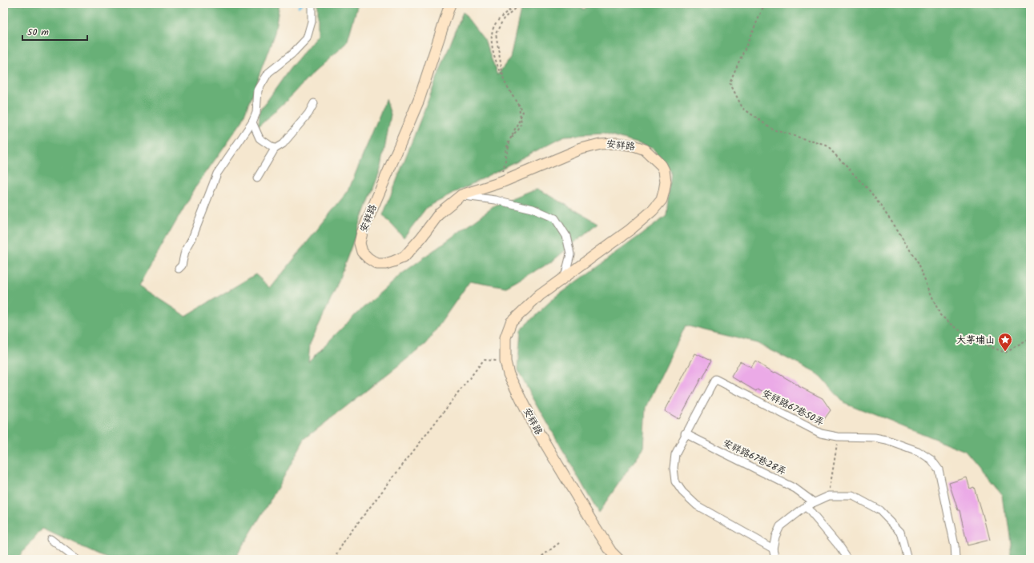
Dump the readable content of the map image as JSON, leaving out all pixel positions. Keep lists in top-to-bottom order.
{
  "streets": {
    "street": ["安祥路", "安祥路67巷50弄", "安祥路67巷28弄"]
  },
  "crossings": [
    ["安祥路67巷50弄", "安祥路67巷28弄"]
  ],
  "places": {
    "place": ["大茅埔山"]
  },
  "scale_bar": "50 m"
}
